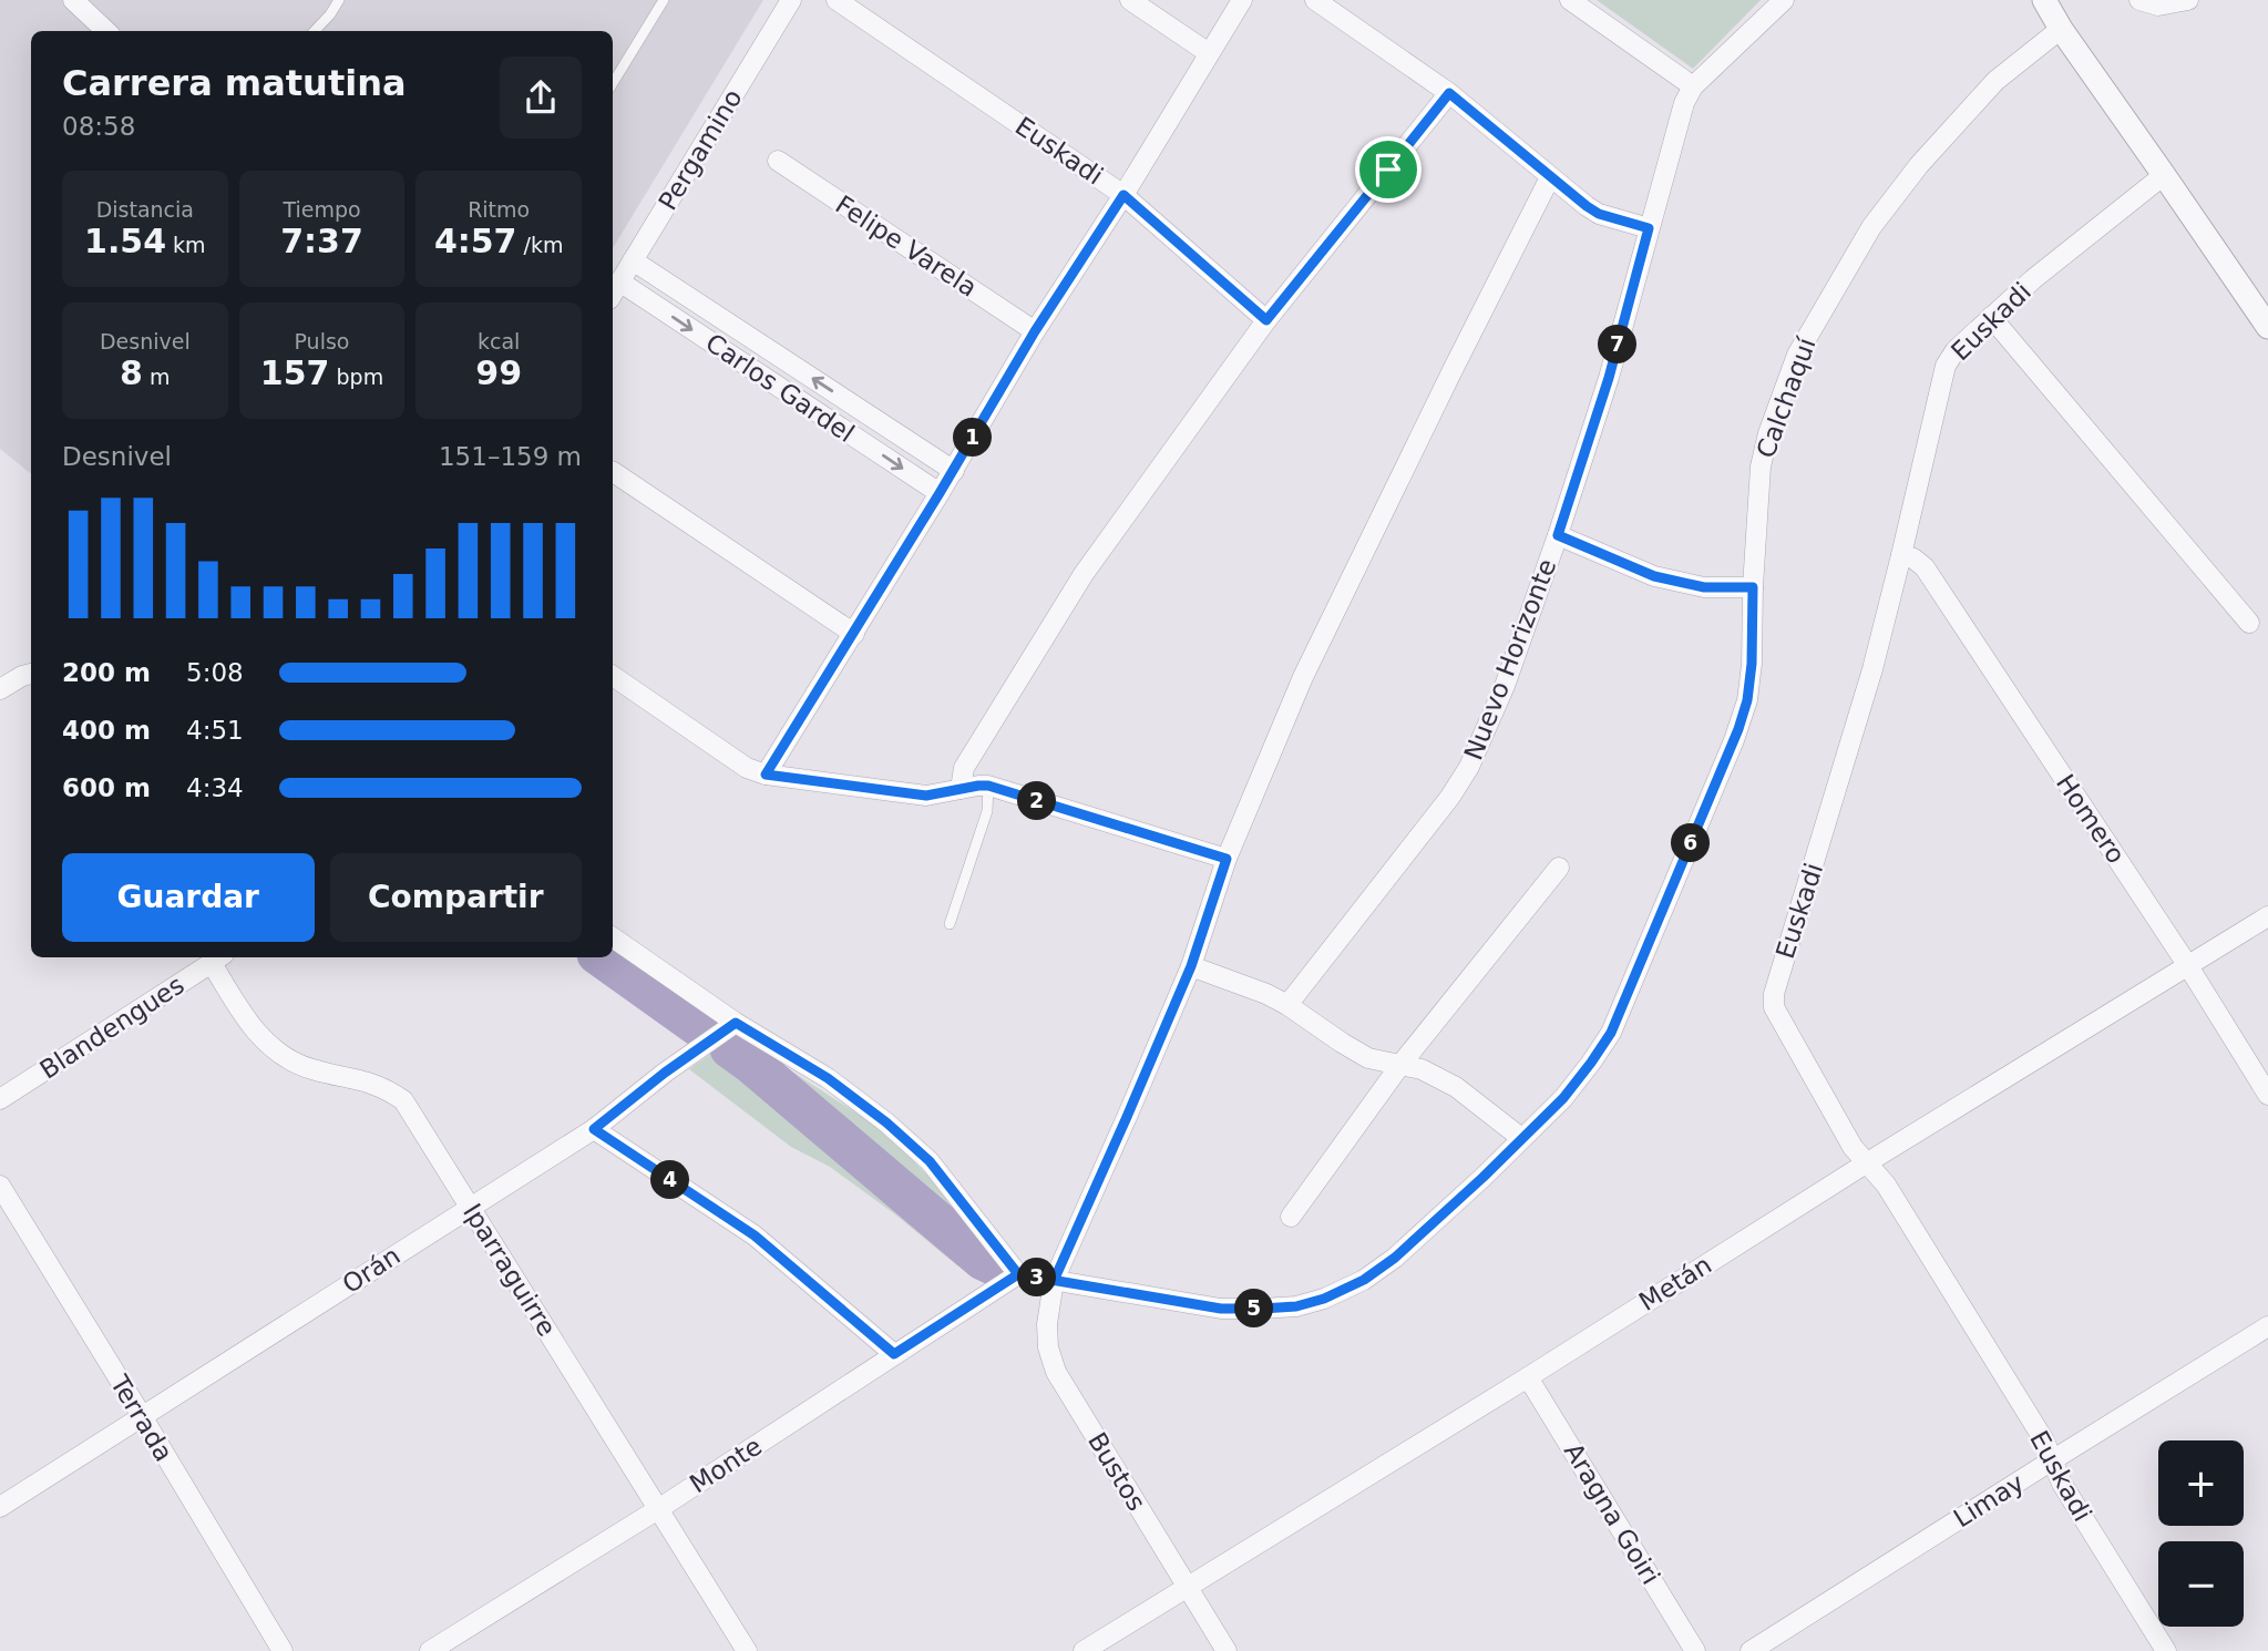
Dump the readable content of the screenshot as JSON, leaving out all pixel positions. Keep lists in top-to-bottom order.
{
  "streets": {
    "street": [
      "Pergamino",
      "Euskadi",
      "Felipe Varela",
      "Carlos Gardel",
      "Calchaquí",
      "Nuevo Horizonte",
      "Homero",
      "Blandengues",
      "Orán",
      "Iparraguirre",
      "Metán",
      "Terrada",
      "Monte",
      "Bustos",
      "Limay",
      "Aragna Goiri"
    ]
  },
  "crossings": [
    ["Pergamino", "Carlos Gardel"],
    ["Euskadi", "Homero"],
    ["Euskadi", "Metán"],
    ["Euskadi", "Limay"],
    ["Calchaquí", "Monte"],
    ["Calchaquí", "Bustos"],
    ["Homero", "Metán"],
    ["Blandengues", "Iparraguirre"],
    ["Orán", "Iparraguirre"],
    ["Orán", "Terrada"],
    ["Iparraguirre", "Monte"],
    ["Metán", "Bustos"],
    ["Metán", "Aragna Goiri"]
  ],
  "page": {
    "heading": ["Carrera matutina", "08:58"],
    "stats": [
      ["Distancia", "1.54 km"],
      ["Tiempo", "7:37"],
      ["Ritmo", "4:57 /km"],
      ["Desnivel", "8 m"],
      ["Pulso", "157 bpm"],
      ["kcal", "99"]
    ],
    "pins": [
      "7",
      "1",
      "2",
      "6",
      "4",
      "3",
      "5"
    ],
    "chart": ["Desnivel", "151–159 m"],
    "list": [
      {
        "name": "200 m",
        "note": "5:08"
      },
      {
        "name": "400 m",
        "note": "4:51"
      },
      {
        "name": "600 m",
        "note": "4:34"
      }
    ],
    "buttons": ["Guardar", "Compartir"],
    "map_buttons": ["+", "−"]
  }
}
